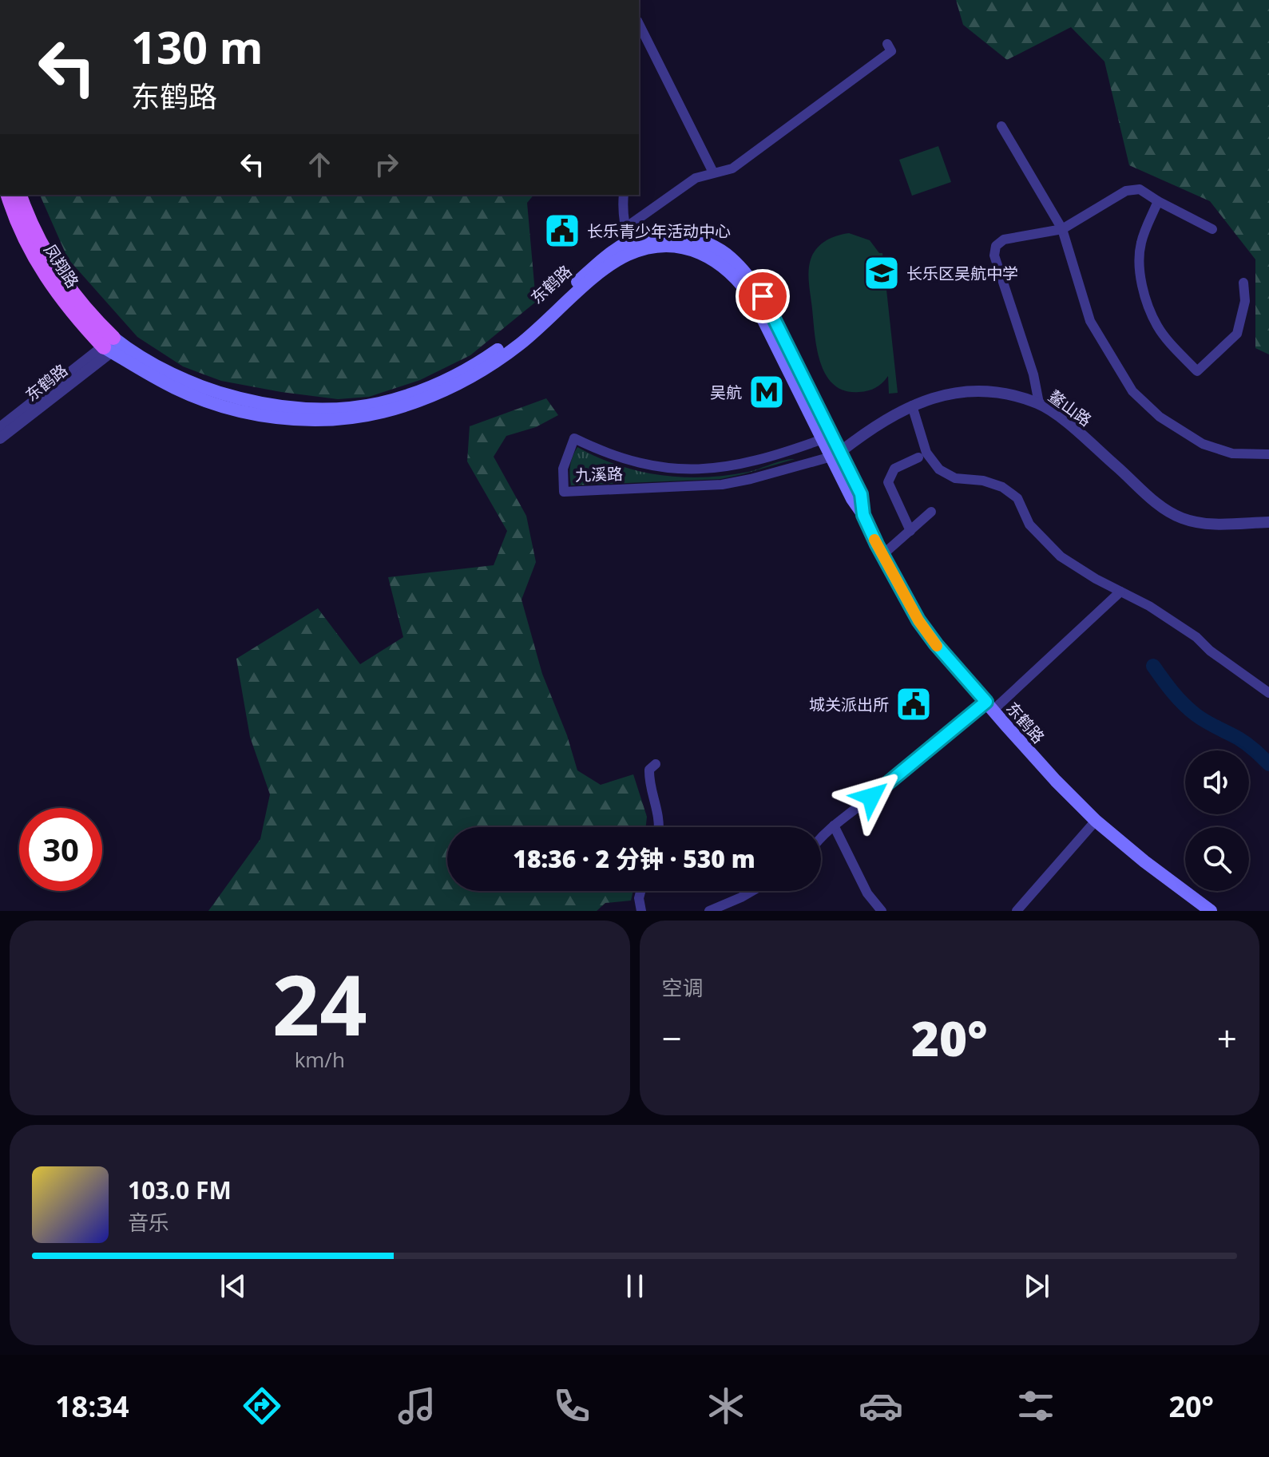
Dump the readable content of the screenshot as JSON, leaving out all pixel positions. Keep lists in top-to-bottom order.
{
  "streets": {
    "main road": ["凤翔路", "东鹤路"],
    "street": ["鳌山路", "九溪路"]
  },
  "crossings": [
    ["凤翔路", "东鹤路"],
    ["东鹤路", "鳌山路"],
    ["东鹤路", "九溪路"],
    ["鳌山路", "九溪路"]
  ],
  "places": {
    "public building": ["长乐青少年活动中心", "城关派出所"],
    "school or university": ["长乐区吴航中学"],
    "metro station": ["吴航"]
  },
  "page": {
    "turn": ["130 m", "东鹤路"],
    "limit": "30",
    "trip": "18:36 · 2 分钟 · 530 m",
    "tile": [
      ["24", "km/h"],
      "空调"
    ],
    "heat": ["−", "20°", "+"],
    "song": ["103.0 FM", "音乐"],
    "tabs": ["18:34", "20°"]
  }
}
